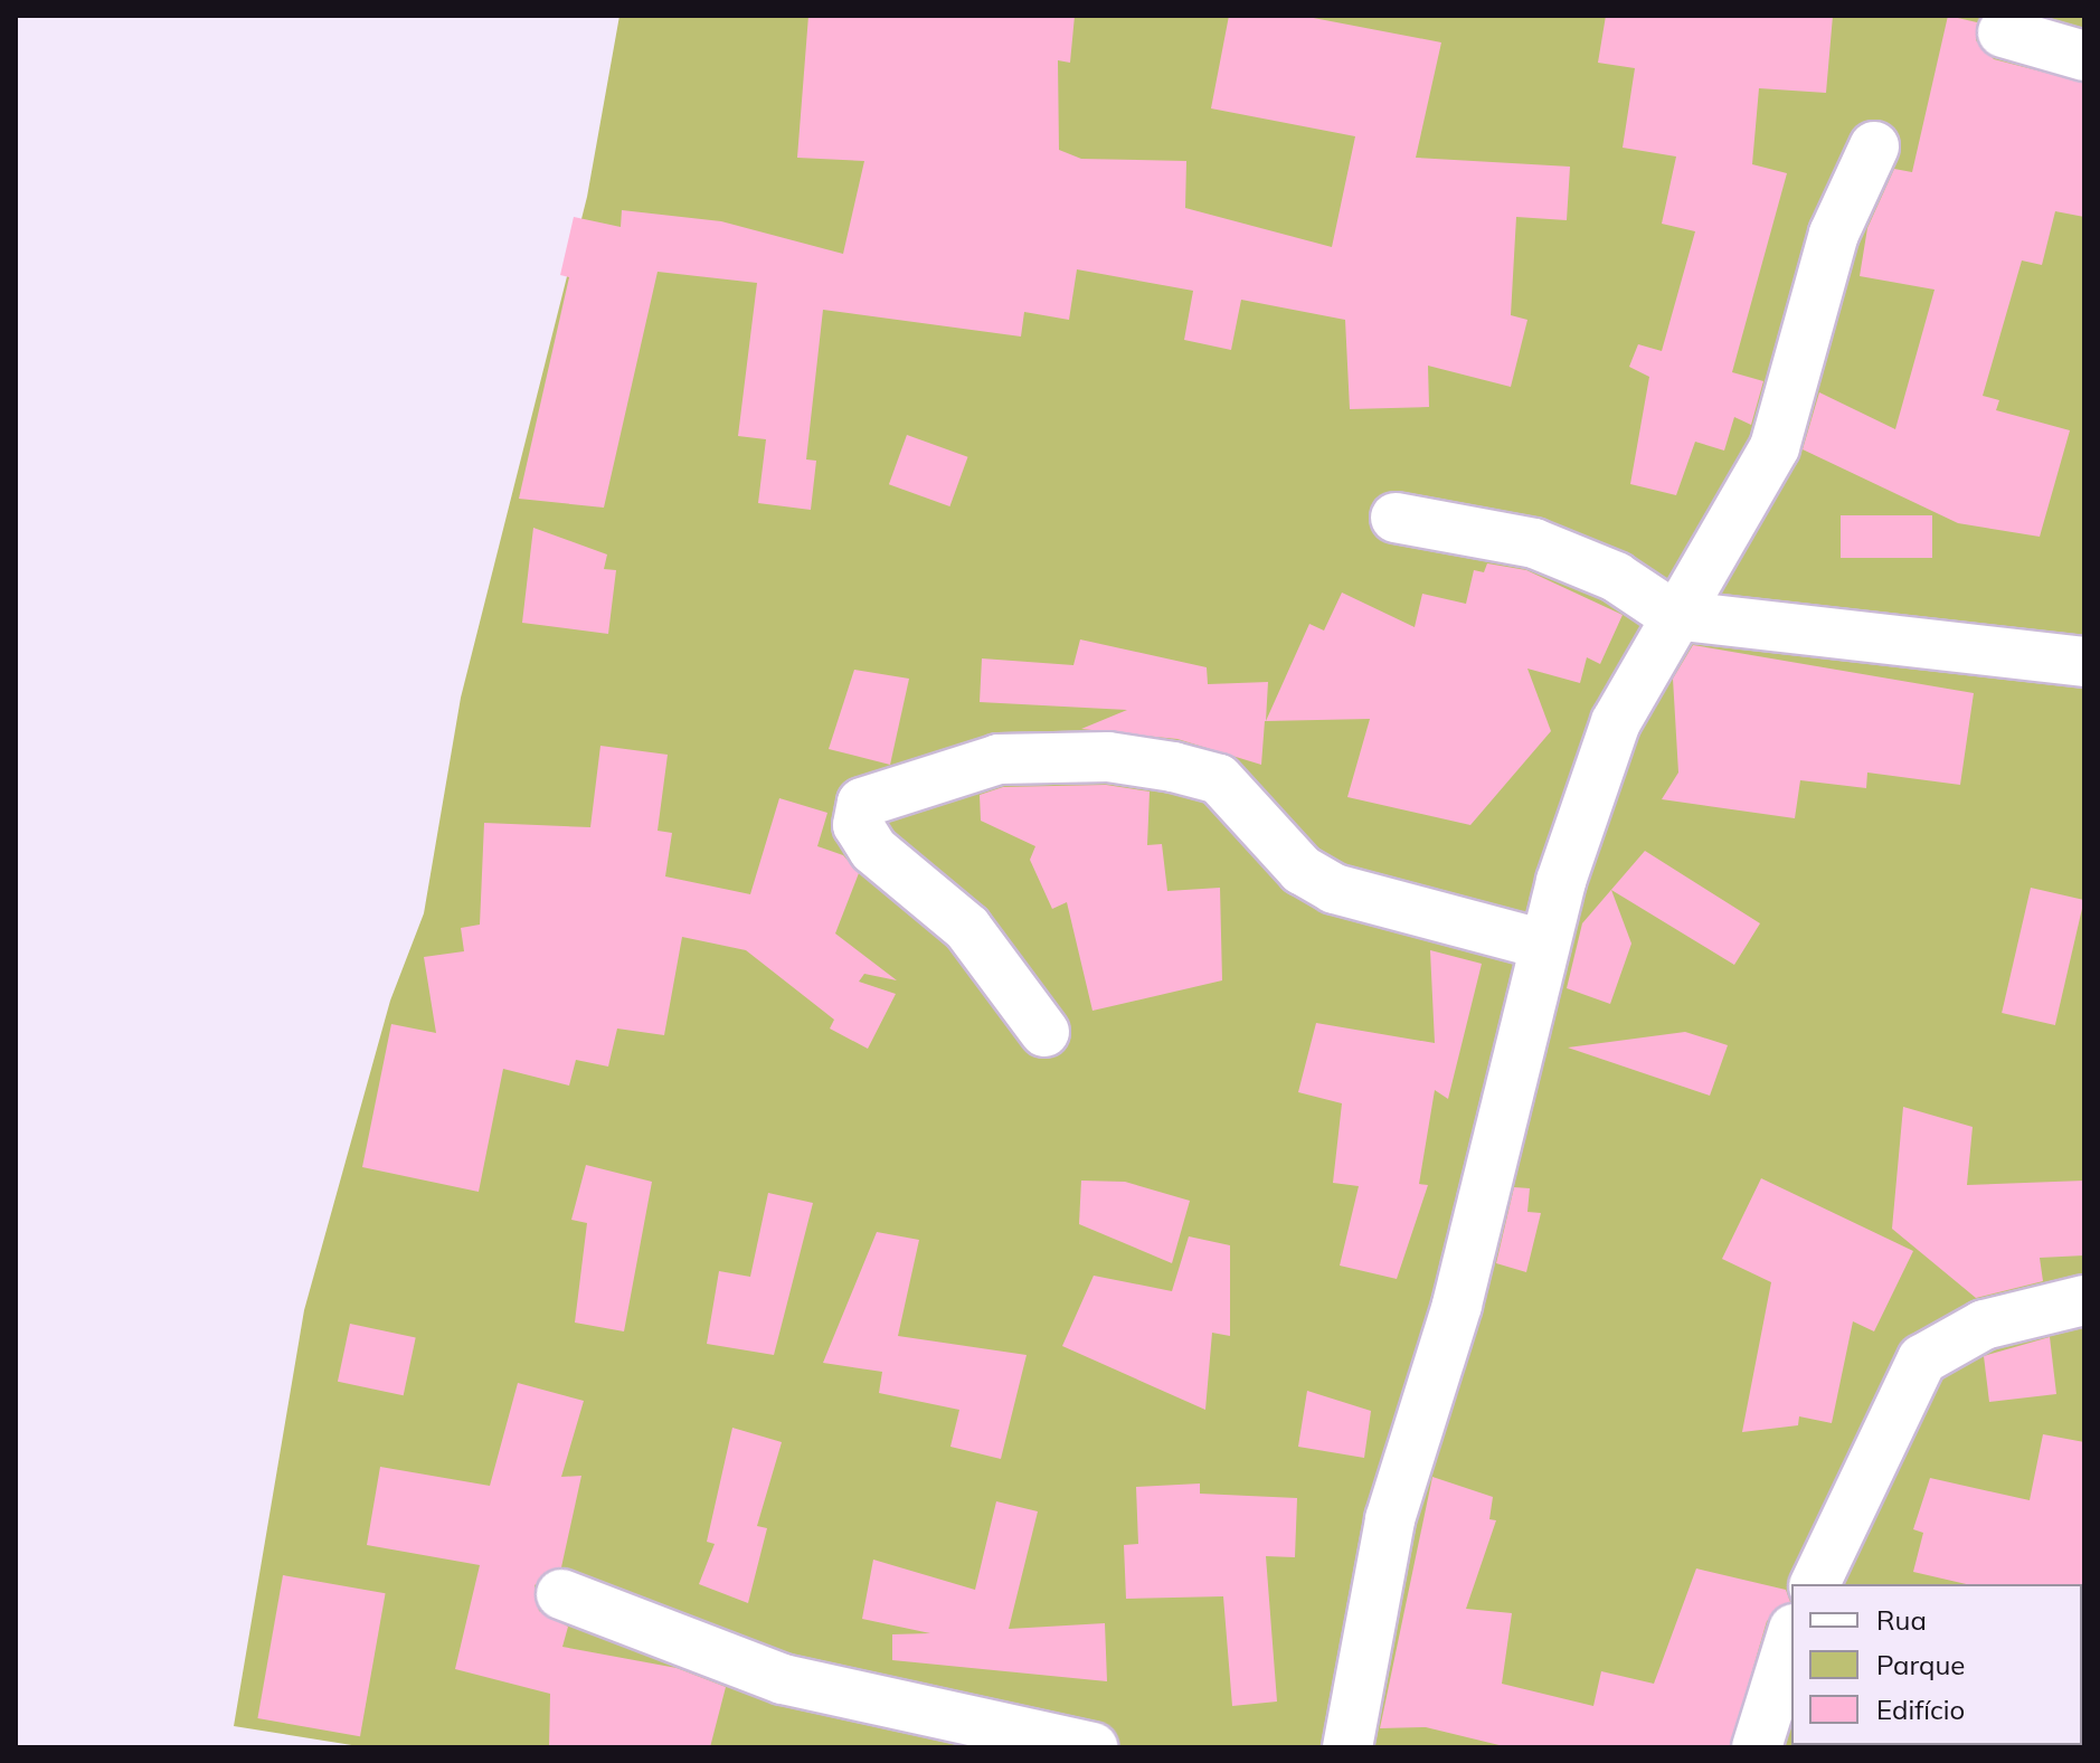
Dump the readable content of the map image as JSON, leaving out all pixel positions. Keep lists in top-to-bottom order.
{
  "legend": ["Rua", "Parque", "Edifício"]
}
